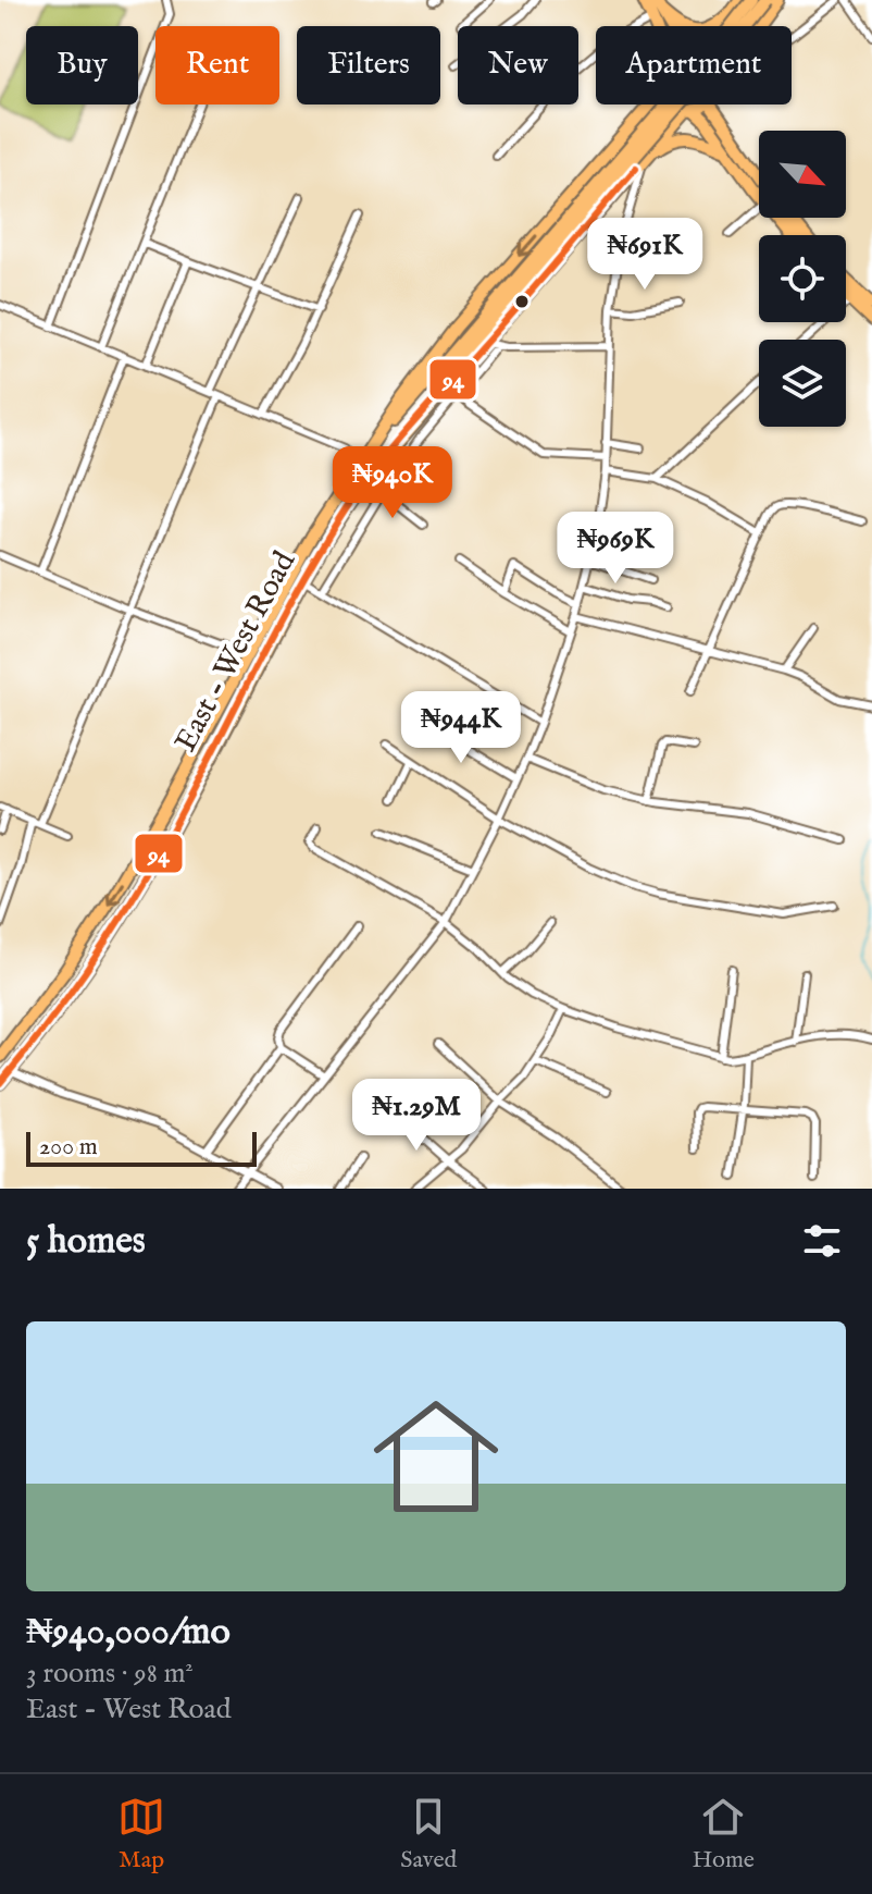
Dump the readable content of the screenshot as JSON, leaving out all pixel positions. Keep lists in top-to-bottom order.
{
  "streets": {
    "main road": ["East - West Road"]
  },
  "lines": ["transit line 94"],
  "scale_bar": "200 m",
  "north": "bottom right",
  "page": {
    "chip": [
      "Buy",
      "Rent",
      "Filters",
      "New",
      "Apartment"
    ],
    "price": [
      "₦691K",
      "₦940K",
      "₦969K",
      "₦944K",
      "₦1.29M"
    ],
    "scale": "200 m",
    "heading": "5 homes",
    "list": [
      {
        "name": "₦940,000/mo",
        "note": "3 rooms · 98 m² · East - West Road"
      }
    ],
    "tabs": ["Map", "Saved", "Home"]
  }
}
